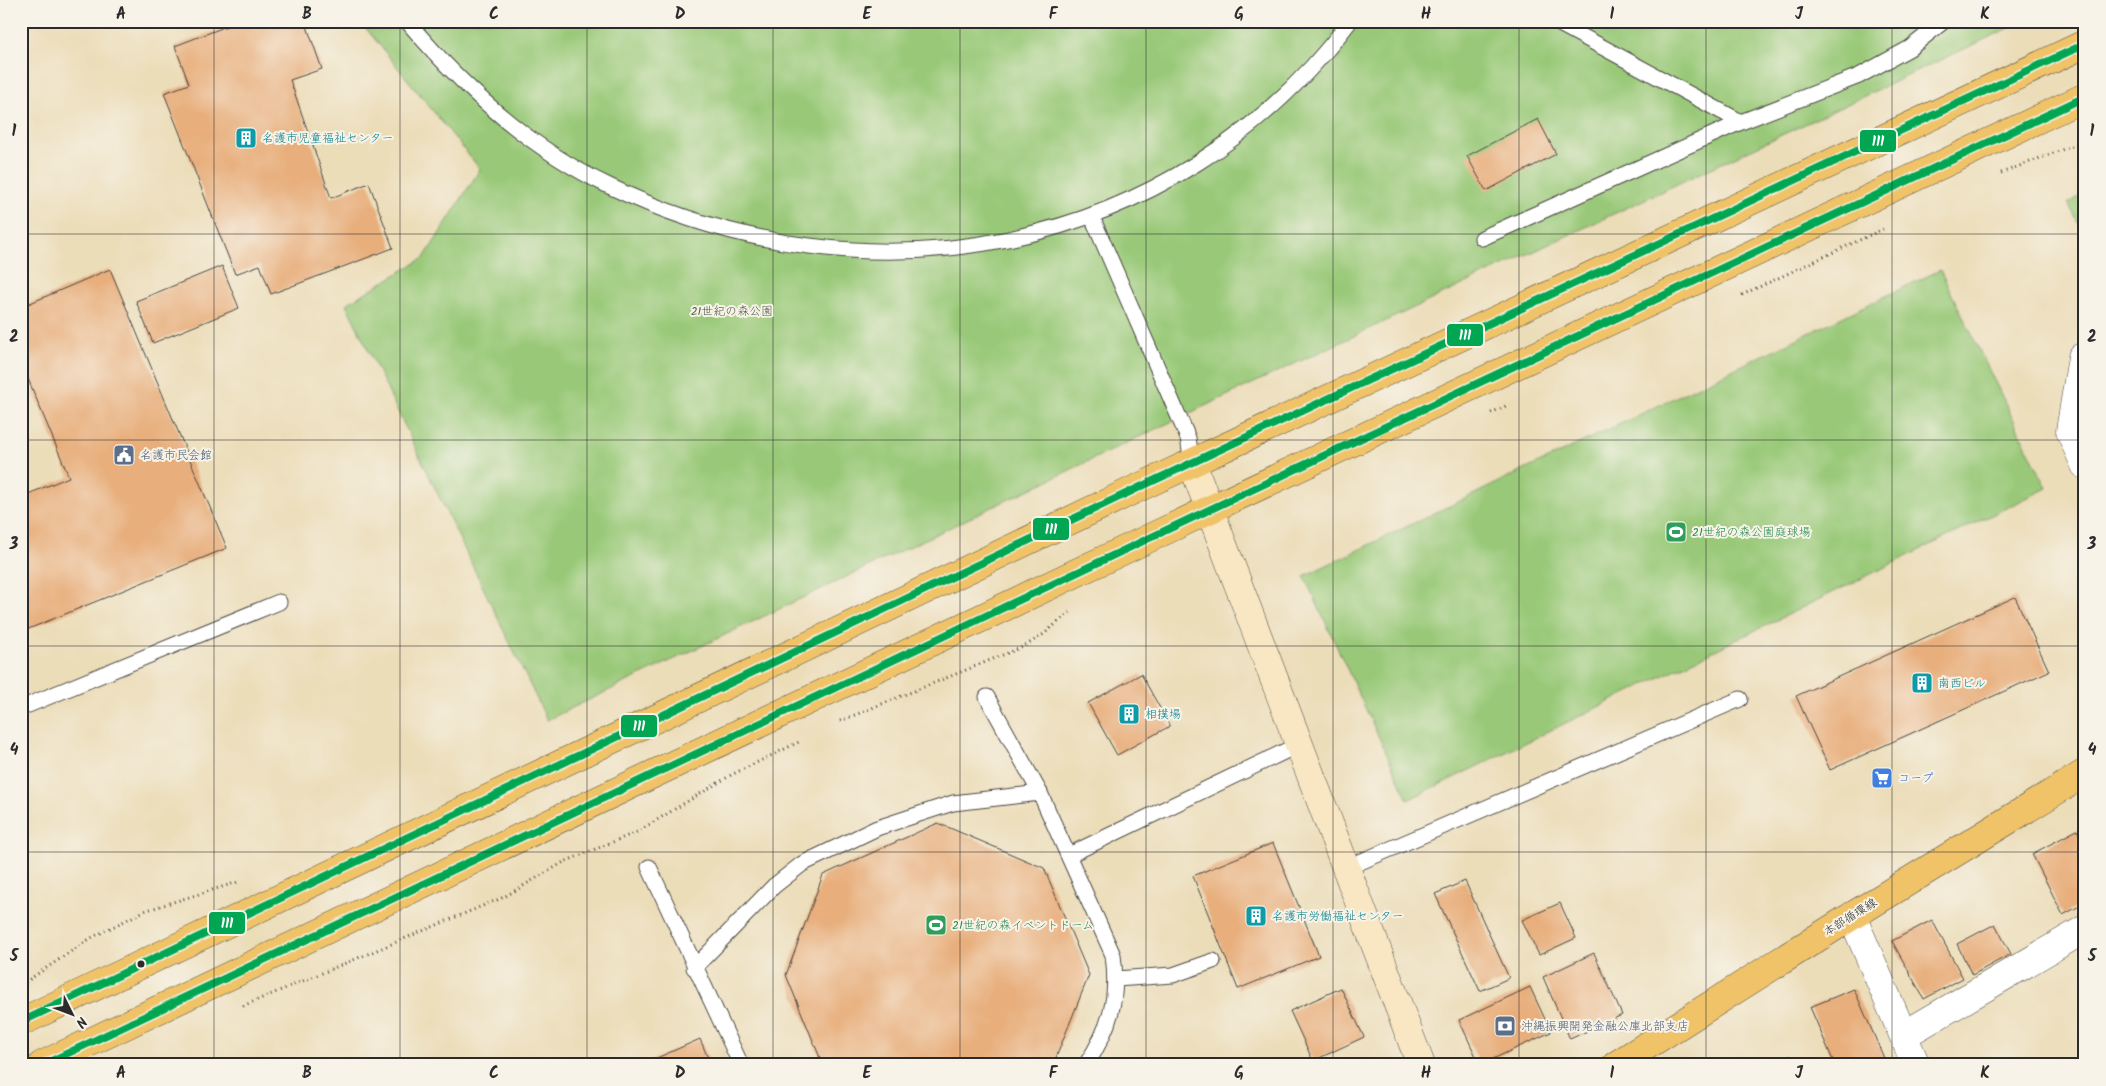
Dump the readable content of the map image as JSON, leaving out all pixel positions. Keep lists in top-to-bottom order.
{
  "streets": {
    "main road": ["本部循環線"]
  },
  "parks": ["21世紀の森公園"],
  "places": {
    "building": [
      "名護市児童福祉センター",
      "南西ビル",
      "相撲場",
      "名護市労働福祉センター"
    ],
    "public building": ["名護市民会館"],
    "sports": ["21世紀の森公園庭球場", "21世紀の森イベントドーム"],
    "supermarket": ["コープ"],
    "bank": ["沖縄振興開発金融公庫北部支店"]
  },
  "lines": ["transit line 111"],
  "north": "bottom right",
  "grid": {
    "columns": [
      "A",
      "B",
      "C",
      "D",
      "E",
      "F",
      "G",
      "H",
      "I",
      "J",
      "K"
    ],
    "rows": [
      "1",
      "2",
      "3",
      "4",
      "5"
    ]
  }
}
